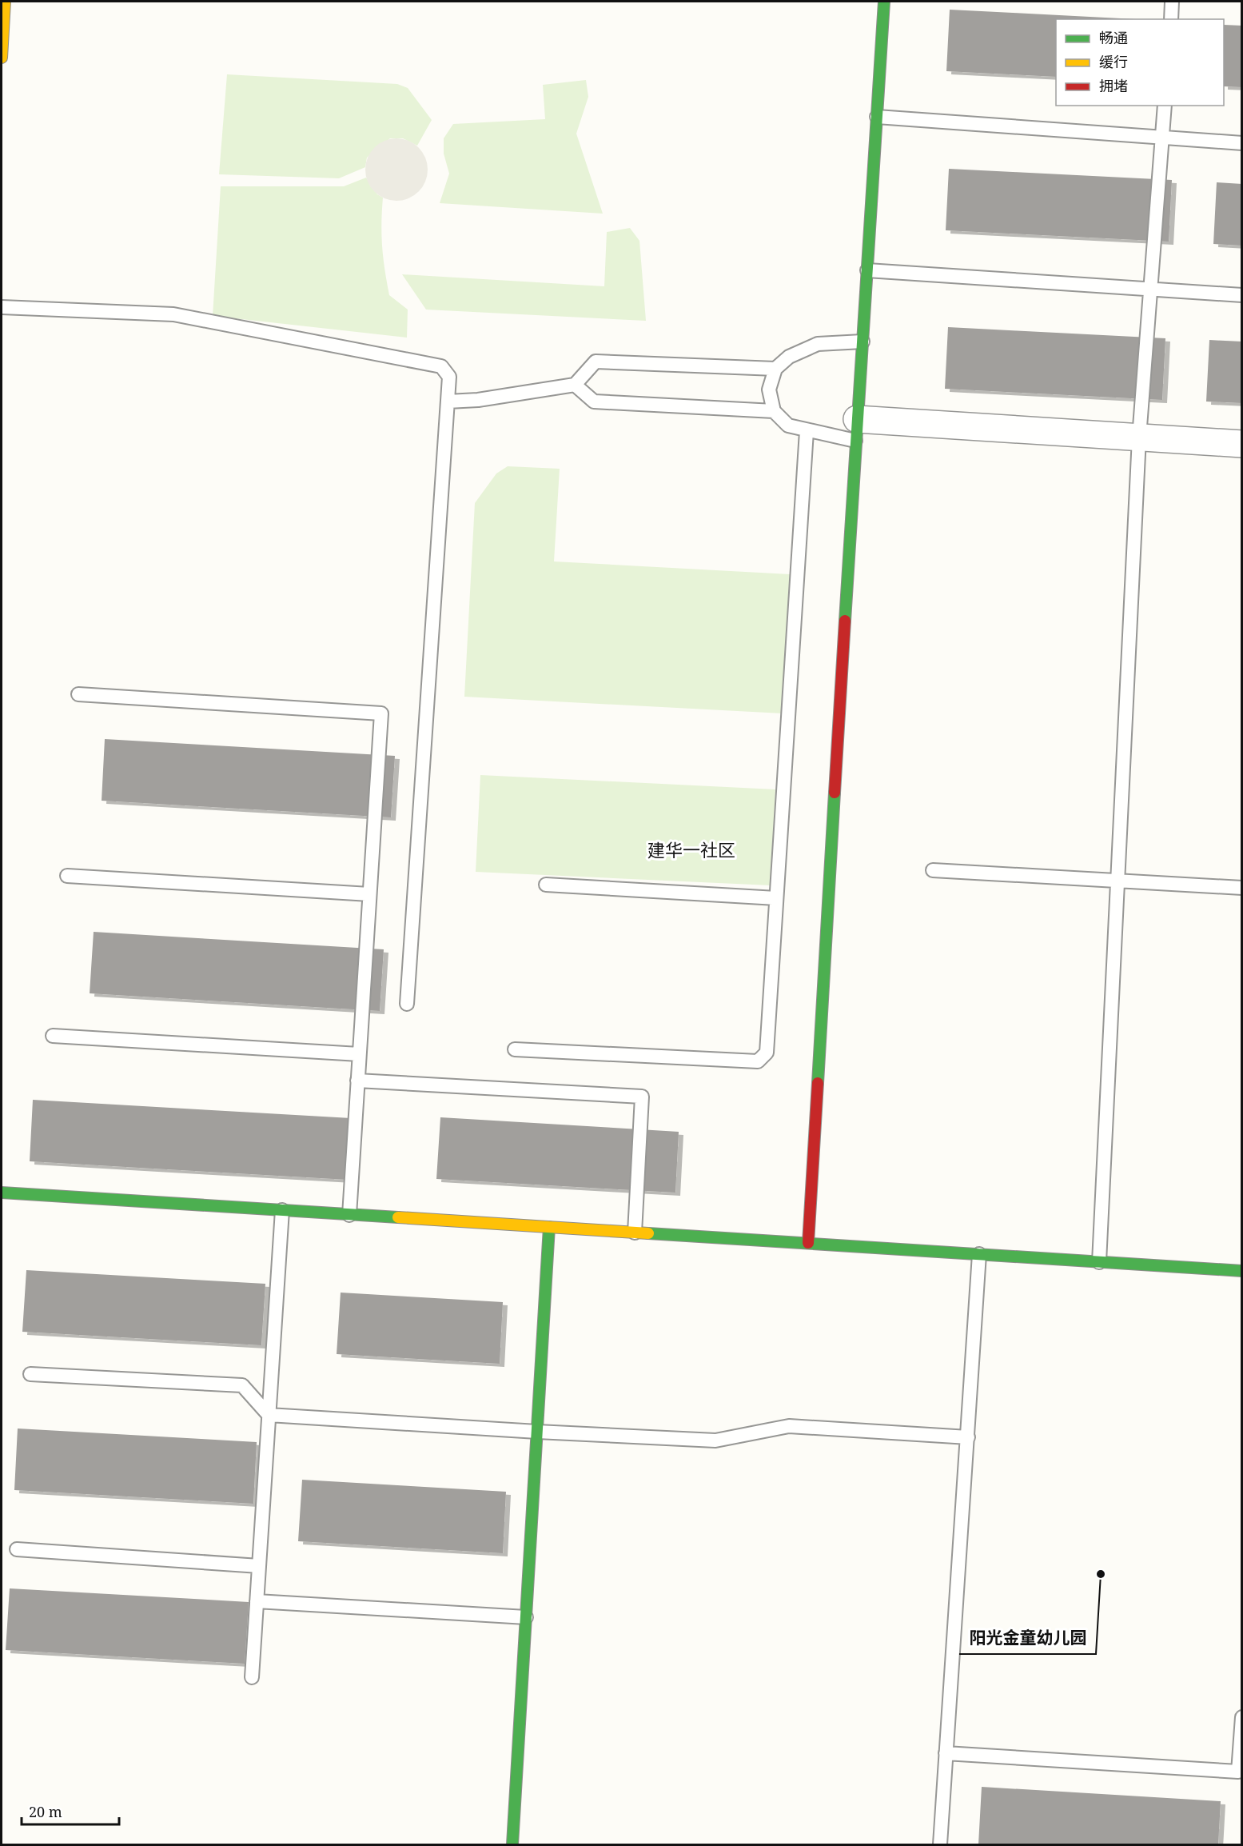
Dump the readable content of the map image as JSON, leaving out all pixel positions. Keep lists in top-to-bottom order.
{
  "districts": ["建华一社区"],
  "places": ["阳光金童幼儿园"],
  "legend": ["畅通", "缓行", "拥堵"],
  "scale_bar": "20 m"
}
